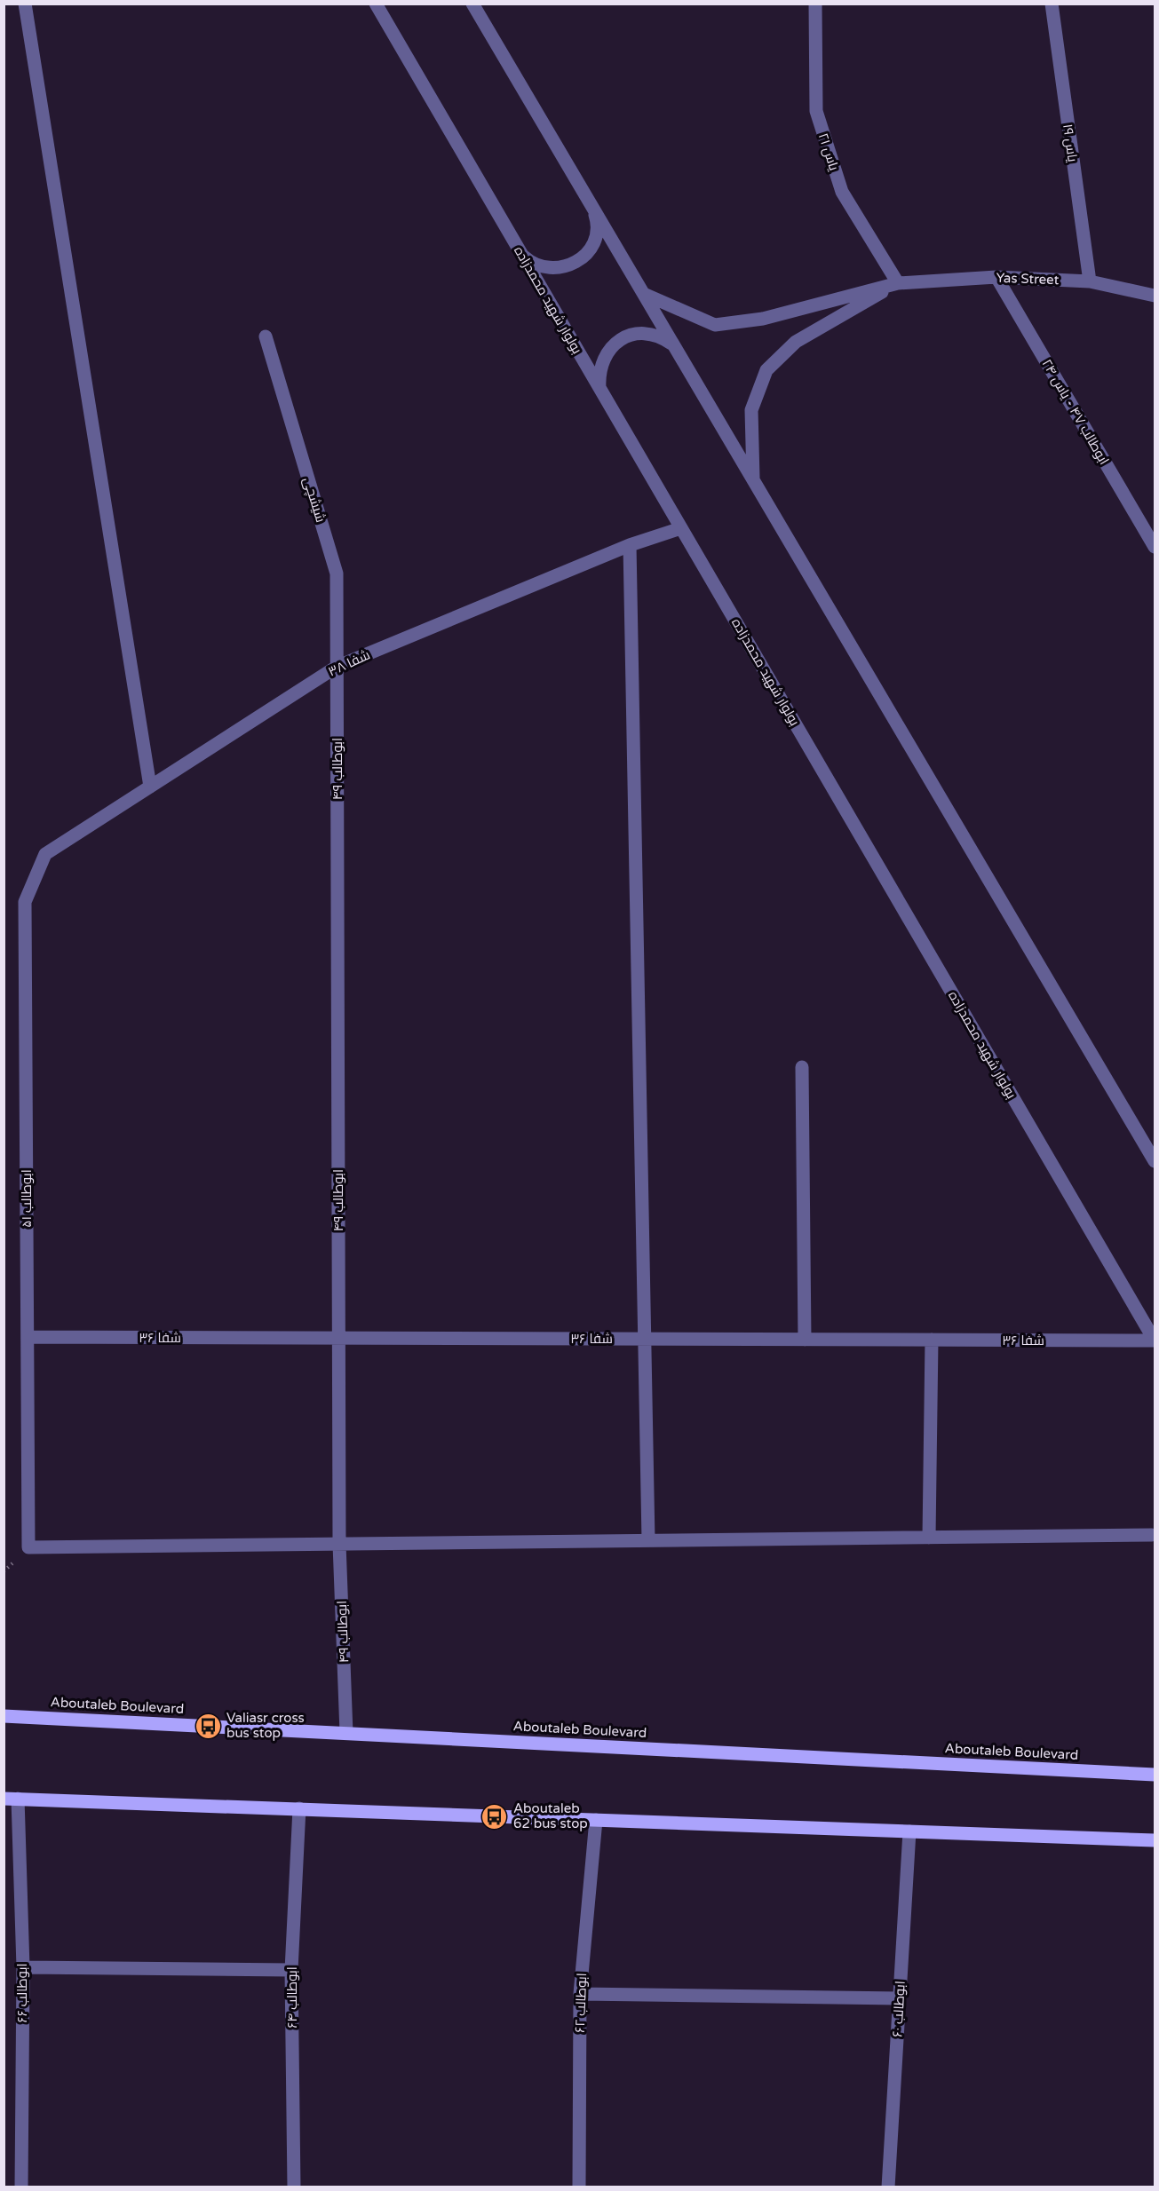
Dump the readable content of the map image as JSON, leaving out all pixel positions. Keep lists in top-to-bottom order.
{
  "streets": {
    "main road": ["Aboutaleb Boulevard"],
    "street": [
      "یاس ۱۹",
      "یاس ۲۱",
      "Yas Street",
      "بولوار شهید محمدزاده",
      "ابوطالب ۴۷ - یاس ۲۴",
      "شیشچی",
      "شفا ۳۸",
      "ابوطالب ۴۹",
      "ابوطالب ۵۱",
      "شفا ۳۶",
      "ابوطالب ۶۶",
      "ابوطالب ۶۴",
      "ابوطالب ۶۲",
      "ابوطالب ۶۰"
    ]
  },
  "crossings": [
    ["یاس ۱۹", "Yas Street"],
    ["یاس ۲۱", "Yas Street"],
    ["Yas Street", "ابوطالب ۴۷ - یاس ۲۴"],
    ["بولوار شهید محمدزاده", "شفا ۳۸"],
    ["بولوار شهید محمدزاده", "شفا ۳۶"],
    ["شیشچی", "شفا ۳۸"],
    ["شیشچی", "ابوطالب ۴۹"],
    ["شفا ۳۸", "ابوطالب ۴۹"],
    ["شفا ۳۸", "ابوطالب ۵۱"],
    ["ابوطالب ۴۹", "ابوطالب ۵۱"],
    ["ابوطالب ۴۹", "شفا ۳۶"],
    ["ابوطالب ۴۹", "Aboutaleb Boulevard"],
    ["ابوطالب ۵۱", "شفا ۳۶"]
  ],
  "places": {
    "bus stop": ["Valiasr cross bus stop", "Aboutaleb 62 bus stop"]
  }
}
